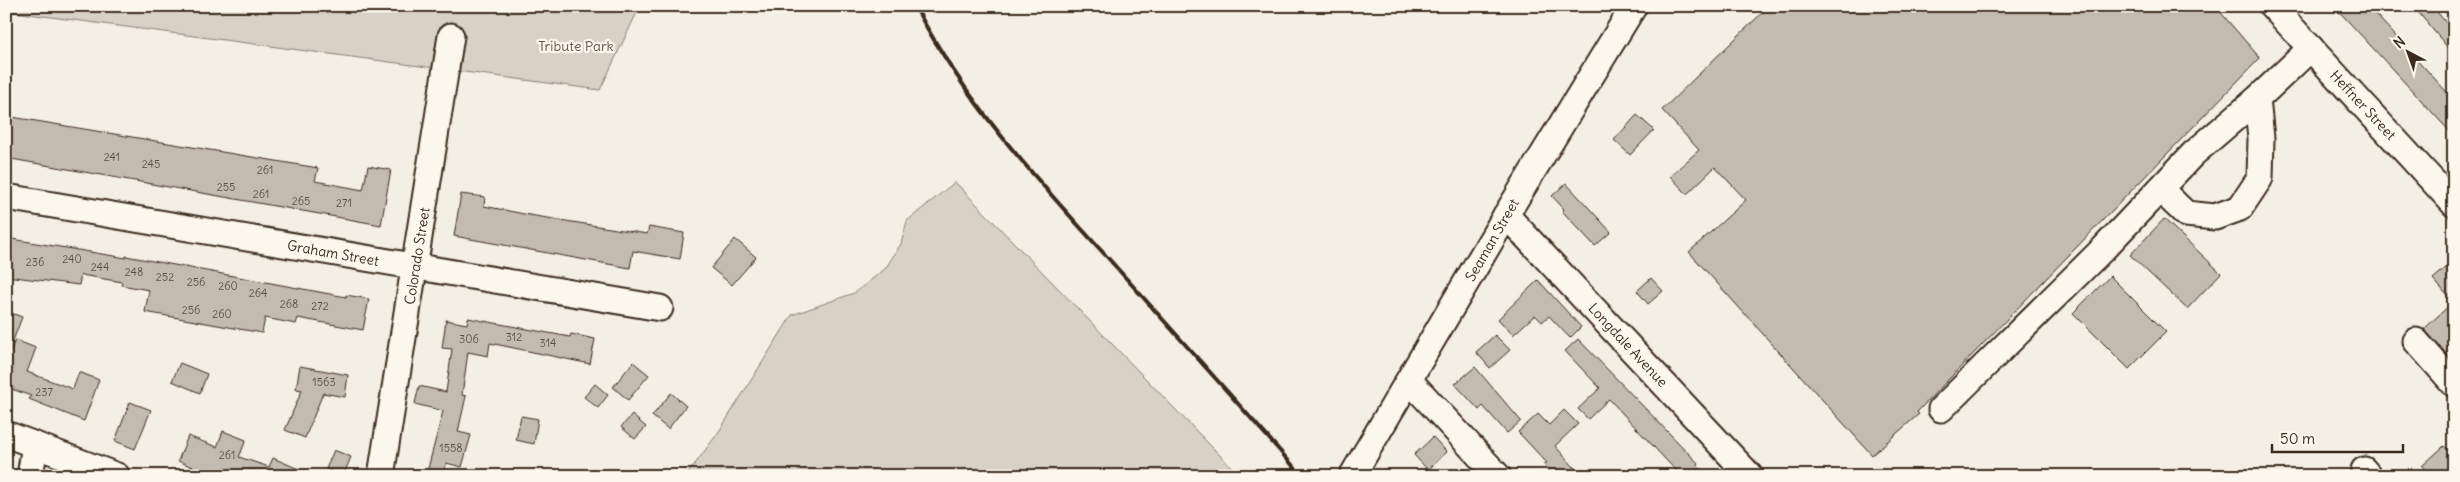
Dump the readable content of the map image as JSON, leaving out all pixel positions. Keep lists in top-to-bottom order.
{
  "streets": {
    "street": [
      "Heffner Street",
      "Seaman Street",
      "Graham Street",
      "Colorado Street",
      "Longdale Avenue"
    ]
  },
  "crossings": [
    ["Seaman Street", "Longdale Avenue"],
    ["Graham Street", "Colorado Street"]
  ],
  "parks": ["Tribute Park"],
  "house_numbers": [
    "241",
    "245",
    "261",
    "255",
    "261",
    "265",
    "271",
    "240",
    "236",
    "244",
    "248",
    "252",
    "256",
    "260",
    "264",
    "268",
    "272",
    "256",
    "260",
    "312",
    "306",
    "314",
    "1563",
    "237",
    "1558",
    "261"
  ],
  "scale_bar": "50 m",
  "north": "top left"
}
